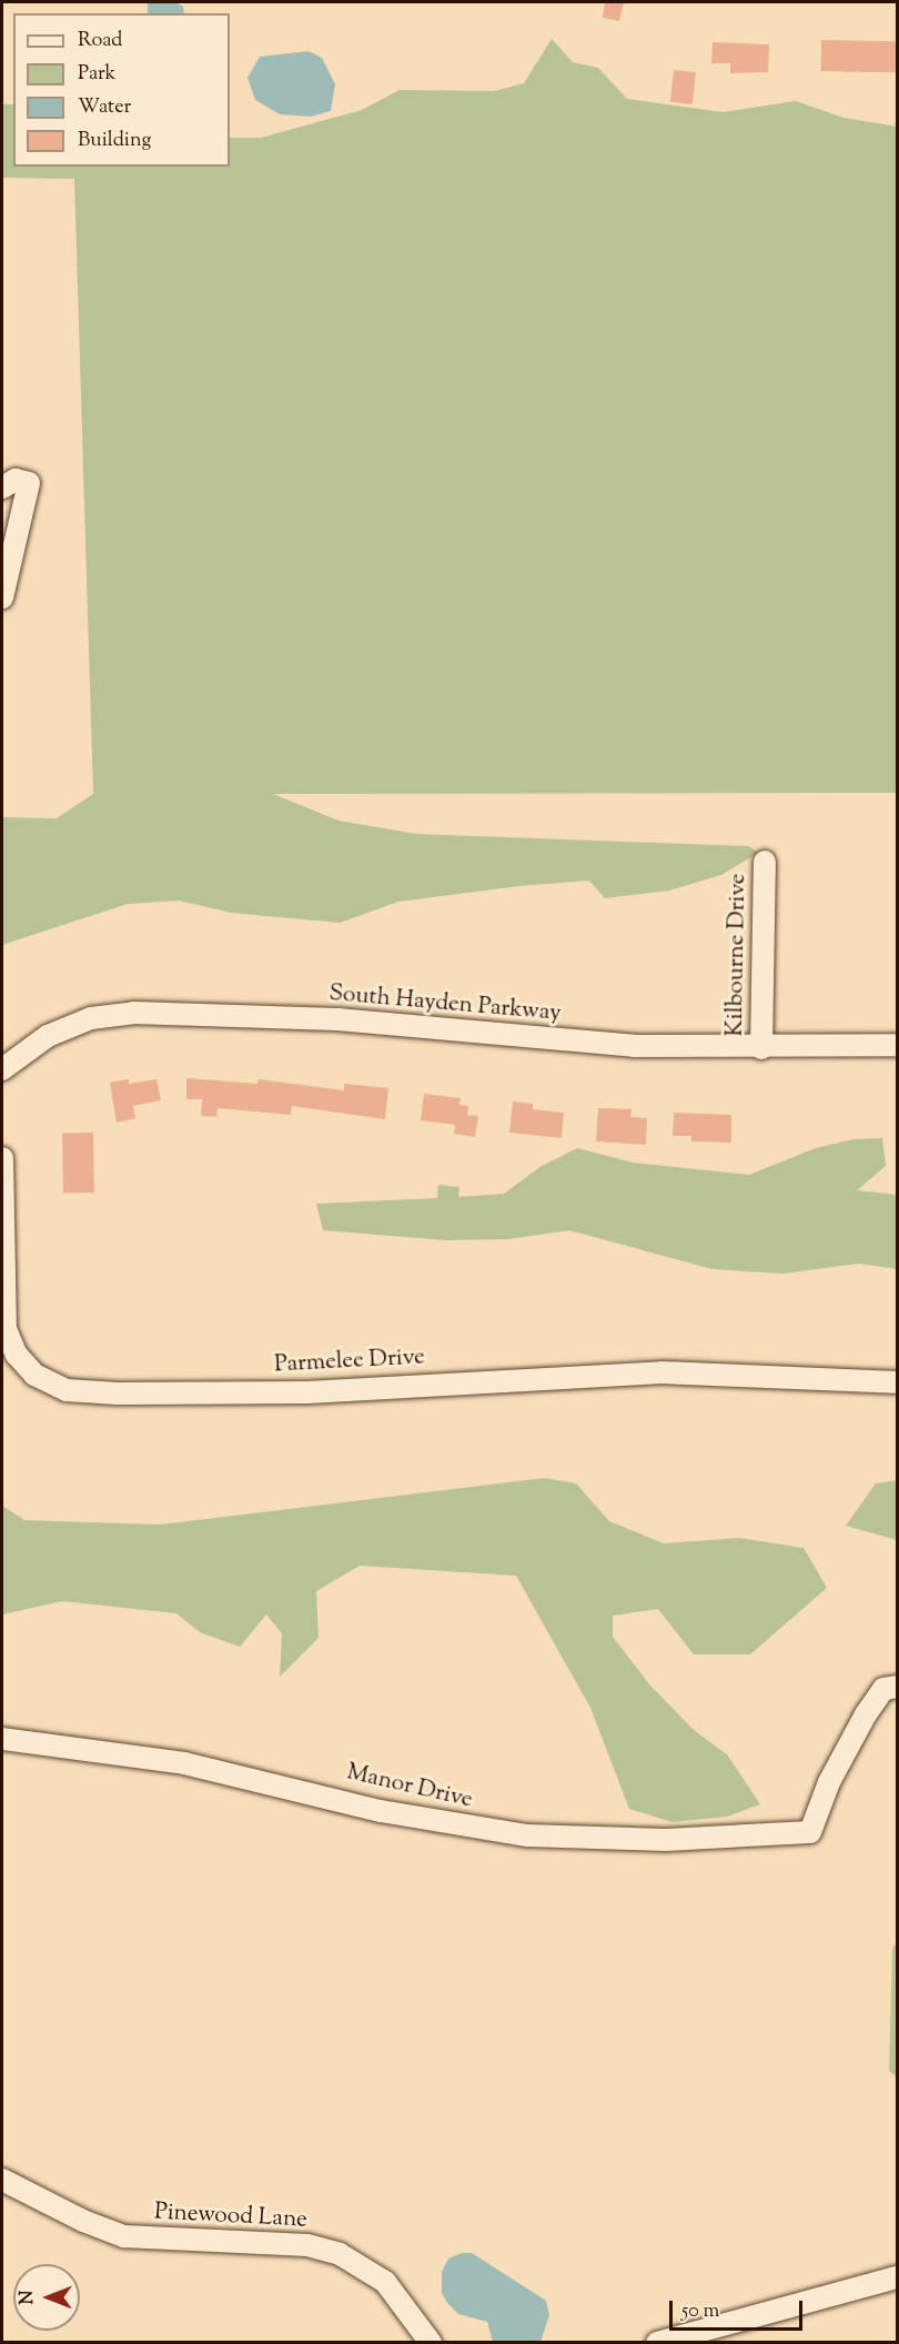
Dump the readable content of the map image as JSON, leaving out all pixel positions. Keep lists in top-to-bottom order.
{
  "streets": {
    "street": [
      "Kilbourne Drive",
      "South Hayden Parkway",
      "Parmelee Drive",
      "Manor Drive",
      "Pinewood Lane"
    ]
  },
  "crossings": [
    ["Kilbourne Drive", "South Hayden Parkway"]
  ],
  "legend": [
    "Road",
    "Park",
    "Water",
    "Building"
  ],
  "scale_bar": "50 m",
  "north": "left"
}
